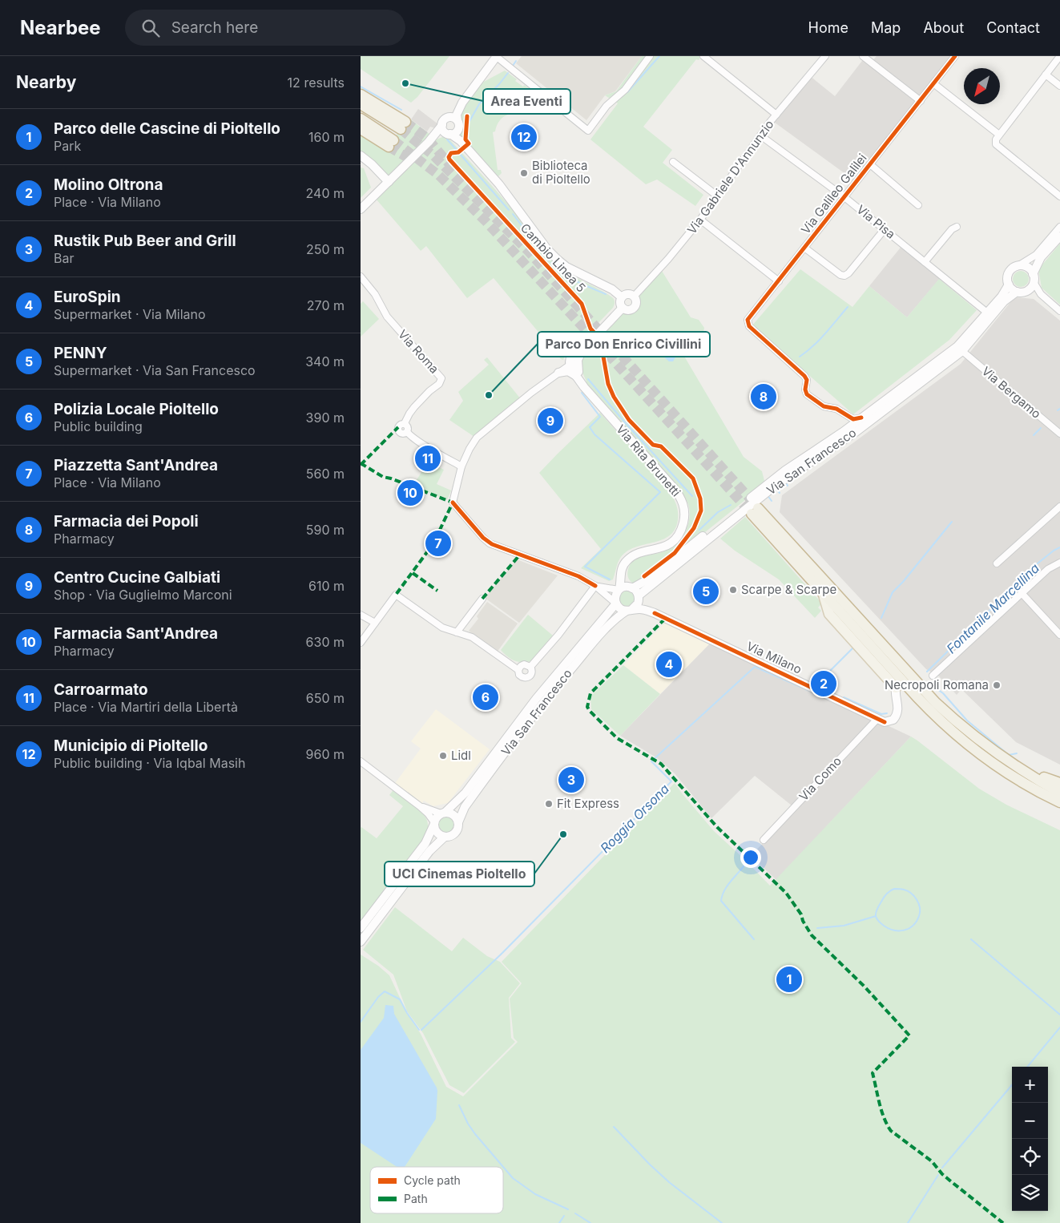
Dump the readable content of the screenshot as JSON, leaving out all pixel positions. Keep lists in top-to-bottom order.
{
  "streets": {
    "street": [
      "Via Gabriele D'Annunzio",
      "Via Galileo Galilei",
      "Via Pisa",
      "Via Roma",
      "Via Bergamo",
      "Via Rita Brunetti",
      "Via San Francesco",
      "Via Milano",
      "Via Como"
    ],
    "cycle path": ["Cambio Linea 5"]
  },
  "crossings": [
    ["Via Gabriele D'Annunzio", "Via Pisa"],
    ["Via Gabriele D'Annunzio", "Via Rita Brunetti"],
    ["Via Galileo Galilei", "Via Pisa"],
    ["Via Pisa", "Via San Francesco"],
    ["Via Bergamo", "Via San Francesco"],
    ["Via San Francesco", "Via Milano"],
    ["Via Milano", "Via Como"]
  ],
  "water": ["Fontanile Marcellina", "Roggia Orsona"],
  "places": [
    "Area Eventi",
    "Biblioteca di Pioltello",
    "Parco Don Enrico Civillini",
    "Scarpe & Scarpe",
    "Necropoli Romana",
    "Lidl",
    "Fit Express",
    "UCI Cinemas Pioltello"
  ],
  "legend": ["Cycle path", "Path"],
  "north": "bottom left",
  "page": {
    "header": "Nearbee",
    "search": "Search here",
    "nav": [
      "Home",
      "Map",
      "About",
      "Contact"
    ],
    "heading": ["Nearby", "12 results"],
    "list": [
      {
        "mark": "1",
        "name": "Parco delle Cascine di Pioltello",
        "note": "Park",
        "value": "160 m"
      },
      {
        "mark": "2",
        "name": "Molino Oltrona",
        "note": "Place · Via Milano",
        "value": "240 m"
      },
      {
        "mark": "3",
        "name": "Rustik Pub Beer and Grill",
        "note": "Bar",
        "value": "250 m"
      },
      {
        "mark": "4",
        "name": "EuroSpin",
        "note": "Supermarket · Via Milano",
        "value": "270 m"
      },
      {
        "mark": "5",
        "name": "PENNY",
        "note": "Supermarket · Via San Francesco",
        "value": "340 m"
      },
      {
        "mark": "6",
        "name": "Polizia Locale Pioltello",
        "note": "Public building",
        "value": "390 m"
      },
      {
        "mark": "7",
        "name": "Piazzetta Sant'Andrea",
        "note": "Place · Via Milano",
        "value": "560 m"
      },
      {
        "mark": "8",
        "name": "Farmacia dei Popoli",
        "note": "Pharmacy",
        "value": "590 m"
      },
      {
        "mark": "9",
        "name": "Centro Cucine Galbiati",
        "note": "Shop · Via Guglielmo Marconi",
        "value": "610 m"
      },
      {
        "mark": "10",
        "name": "Farmacia Sant'Andrea",
        "note": "Pharmacy",
        "value": "630 m"
      },
      {
        "mark": "11",
        "name": "Carroarmato",
        "note": "Place · Via Martiri della Libertà",
        "value": "650 m"
      },
      {
        "mark": "12",
        "name": "Municipio di Pioltello",
        "note": "Public building · Via Iqbal Masih",
        "value": "960 m"
      }
    ],
    "pins": [
      "12",
      "8",
      "9",
      "11",
      "10",
      "7",
      "5",
      "4",
      "2",
      "6",
      "3",
      "1"
    ],
    "map_buttons": ["+", "−"]
  }
}
